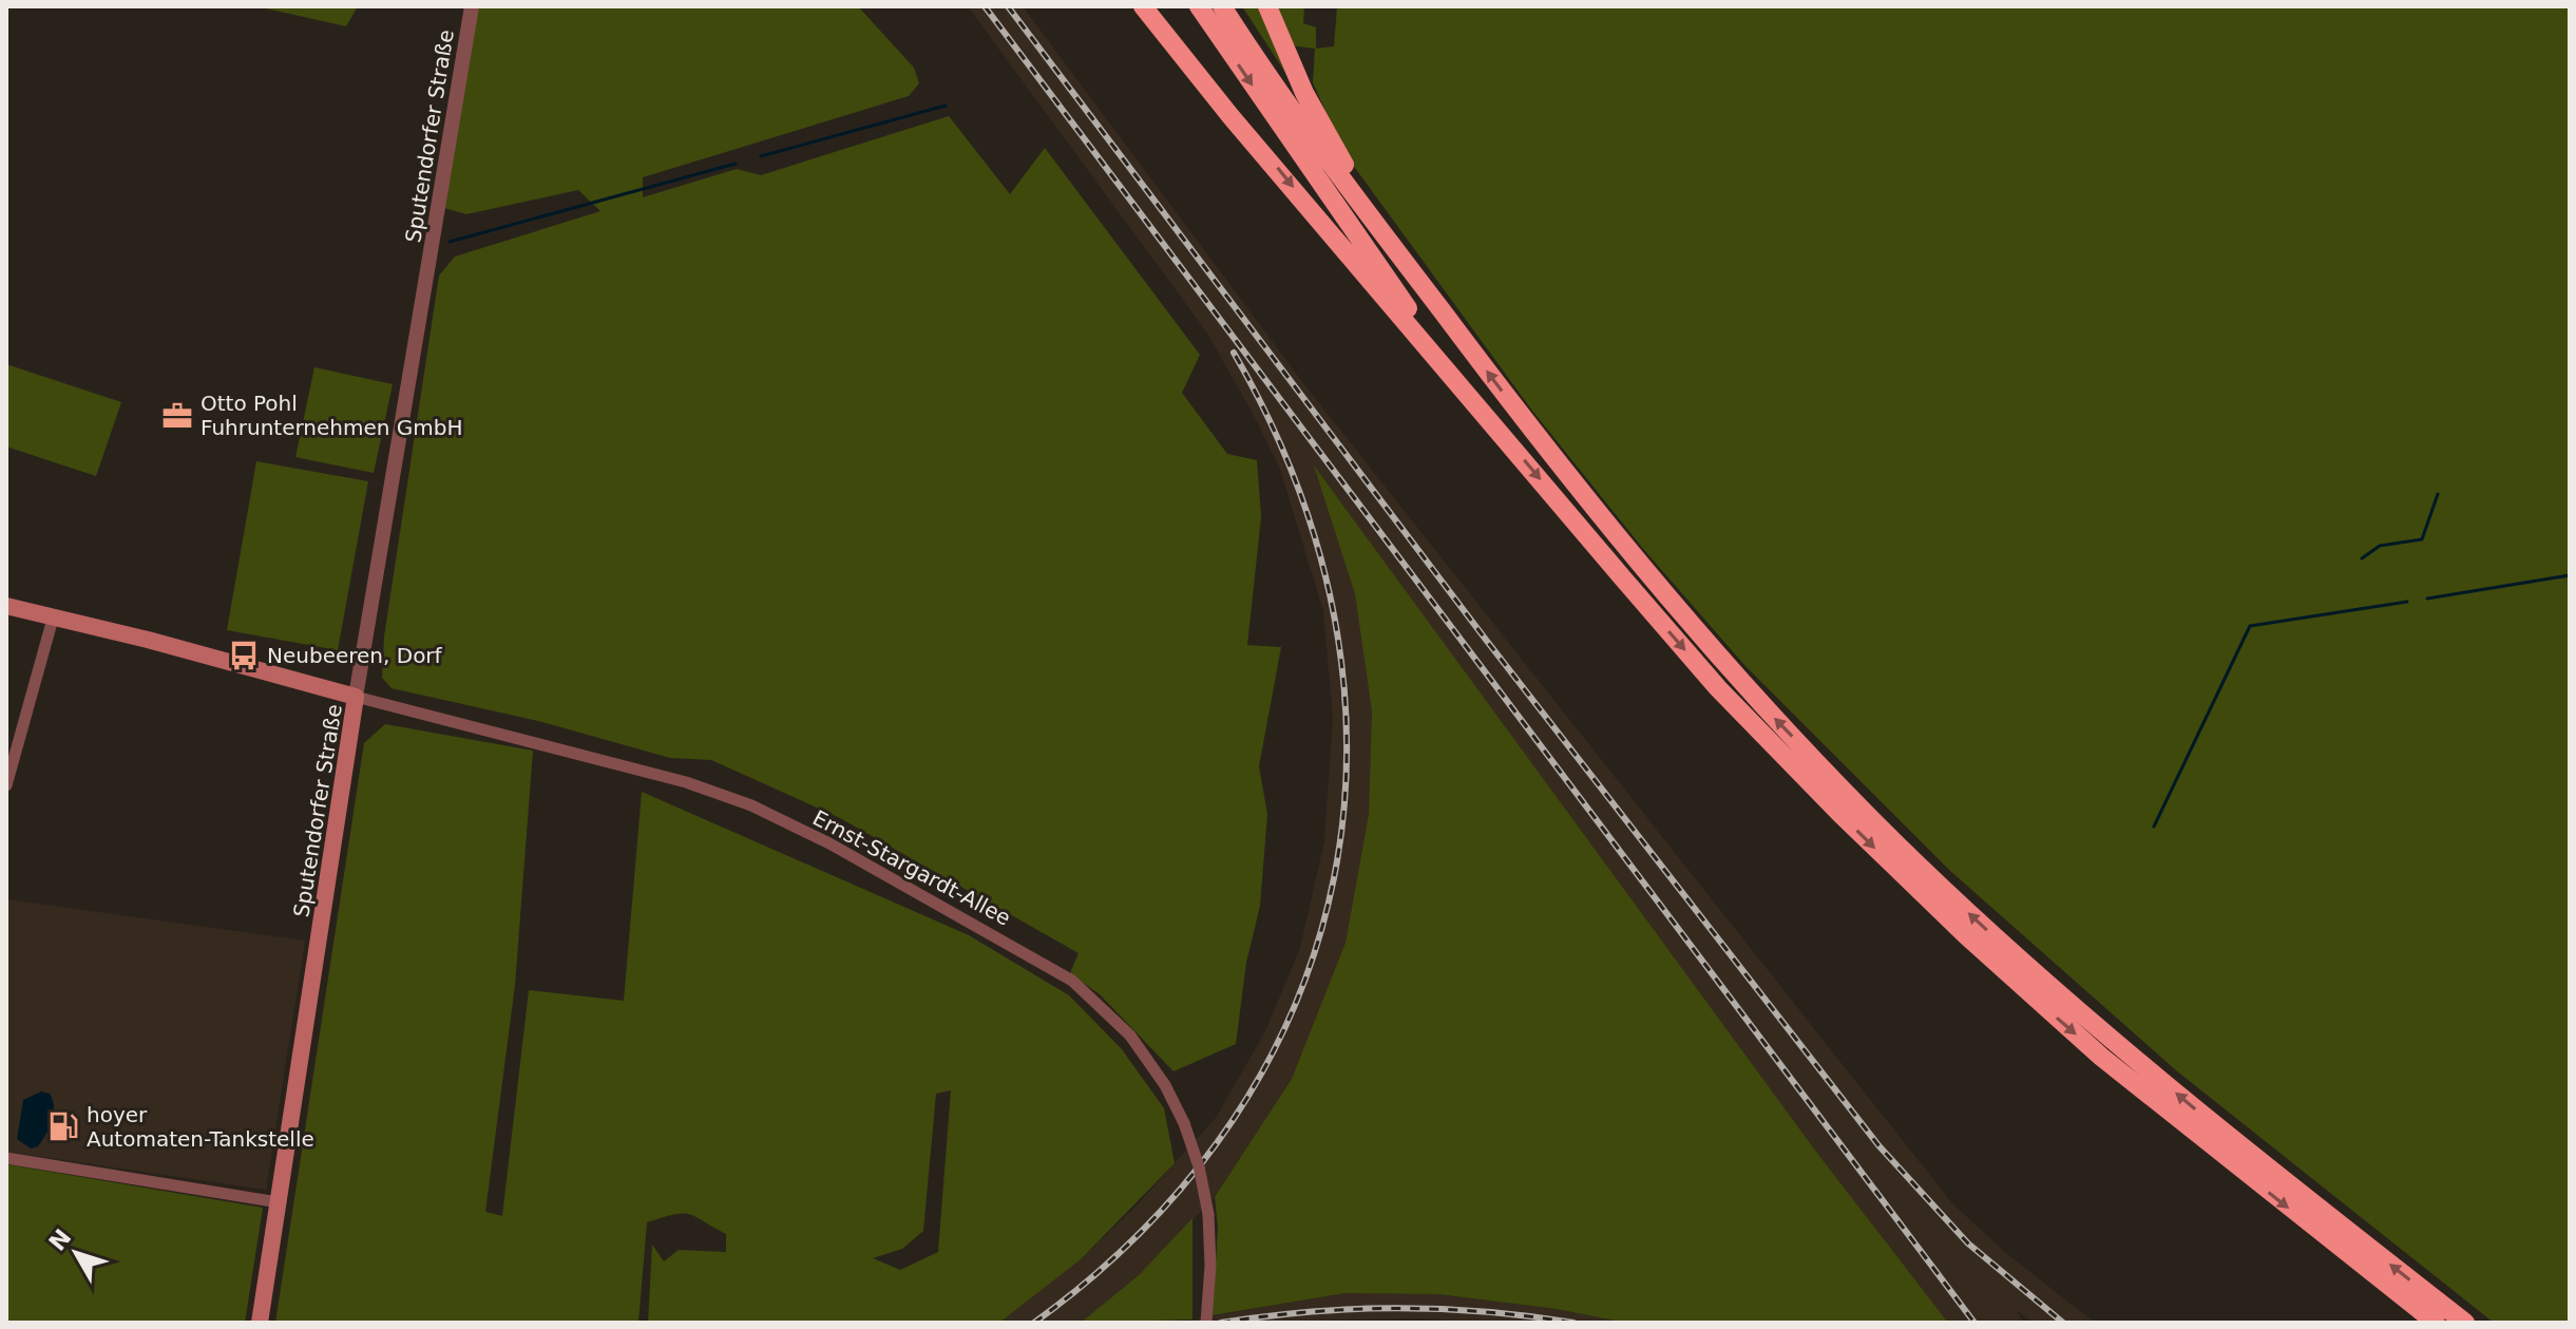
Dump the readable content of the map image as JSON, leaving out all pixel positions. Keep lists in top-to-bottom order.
{
  "streets": {
    "main road": ["Sputendorfer Straße"],
    "street": ["Ernst-Stargardt-Allee"]
  },
  "crossings": [
    ["Sputendorfer Straße", "Ernst-Stargardt-Allee"]
  ],
  "places": {
    "office": ["Otto Pohl Fuhrunternehmen GmbH"],
    "bus stop": ["Neubeeren, Dorf"],
    "fuel station": ["hoyer Automaten-Tankstelle"]
  },
  "north": "top left"
}
